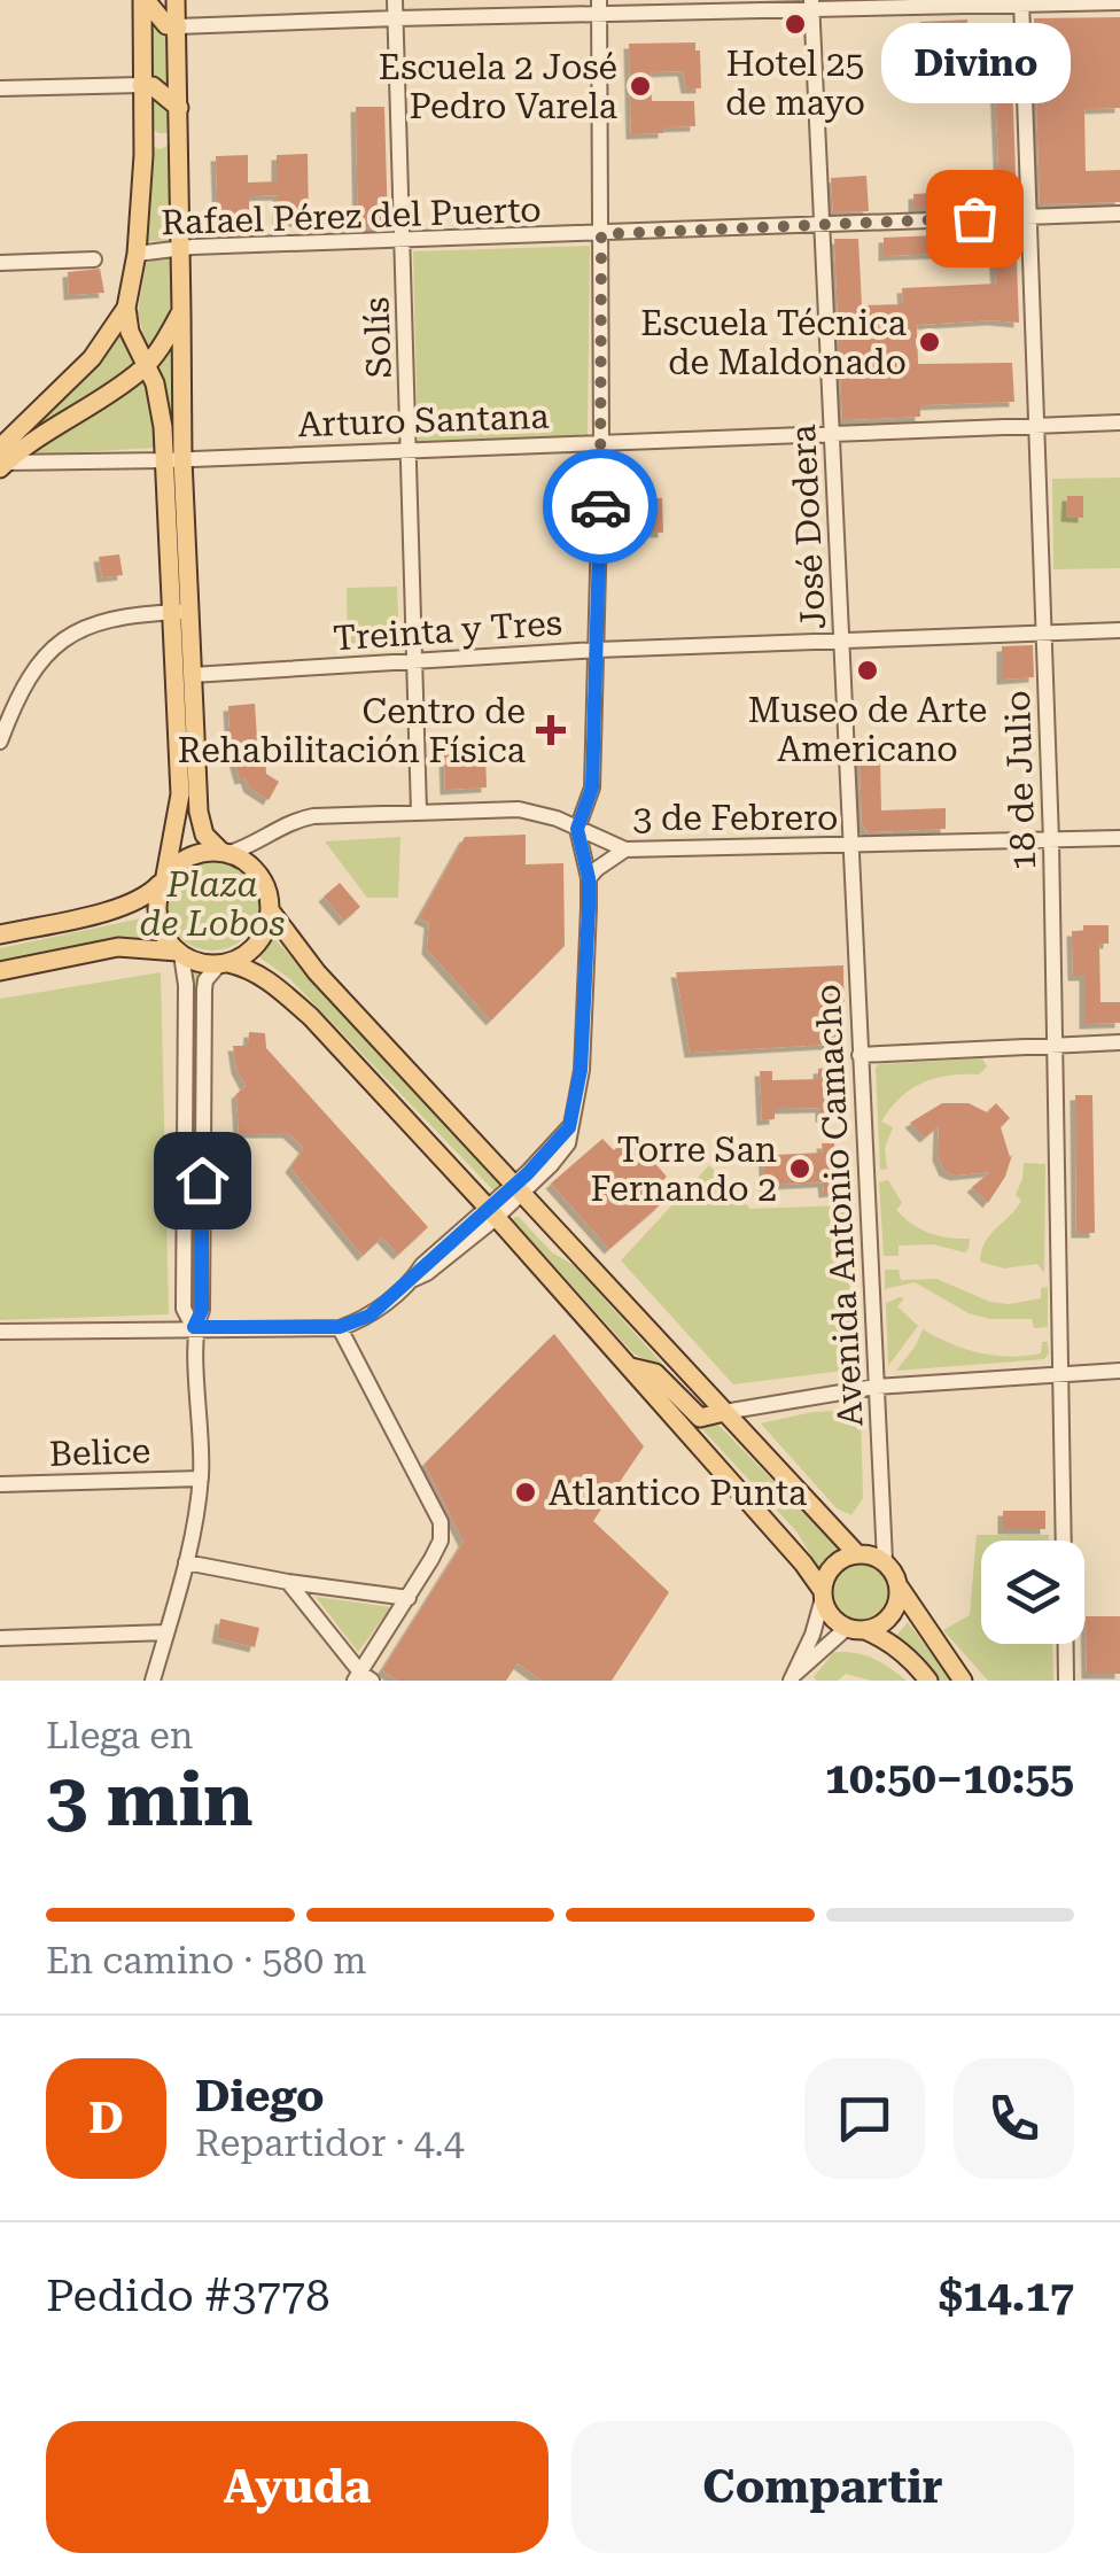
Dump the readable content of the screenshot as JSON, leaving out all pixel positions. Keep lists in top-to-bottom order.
{
  "streets": {
    "street": [
      "Rafael Pérez del Puerto",
      "Solís",
      "Arturo Santana",
      "José Dodera",
      "Treinta y Tres",
      "18 de Julio",
      "3 de Febrero",
      "Avenida Antonio Camacho",
      "Belice"
    ]
  },
  "crossings": [
    ["Rafael Pérez del Puerto", "Solís"],
    ["Rafael Pérez del Puerto", "José Dodera"],
    ["Rafael Pérez del Puerto", "18 de Julio"],
    ["Solís", "Arturo Santana"],
    ["Solís", "Treinta y Tres"],
    ["Solís", "3 de Febrero"],
    ["Arturo Santana", "José Dodera"],
    ["Arturo Santana", "18 de Julio"],
    ["José Dodera", "Treinta y Tres"],
    ["José Dodera", "3 de Febrero"],
    ["José Dodera", "Avenida Antonio Camacho"],
    ["Treinta y Tres", "18 de Julio"],
    ["18 de Julio", "3 de Febrero"],
    ["3 de Febrero", "Avenida Antonio Camacho"]
  ],
  "parks": ["Plaza de Lobos"],
  "places": {
    "other": [
      "Hotel 25 de mayo",
      "Escuela 2 José Pedro Varela",
      "Divino",
      "Escuela Técnica de Maldonado",
      "Museo de Arte Americano",
      "Torre San Fernando 2",
      "Atlantico Punta"
    ],
    "health": ["Centro de Rehabilitación Física"]
  },
  "page": {
    "bubble": "Divino",
    "heading": ["3 min", "Llega en", "10:50–10:55"],
    "panel": [
      "Diego",
      "Repartidor · 4.4",
      "Pedido #3778",
      "$14.17"
    ],
    "bar": "En camino · 580 m",
    "round": "D",
    "buttons": ["Ayuda", "Compartir"]
  }
}
